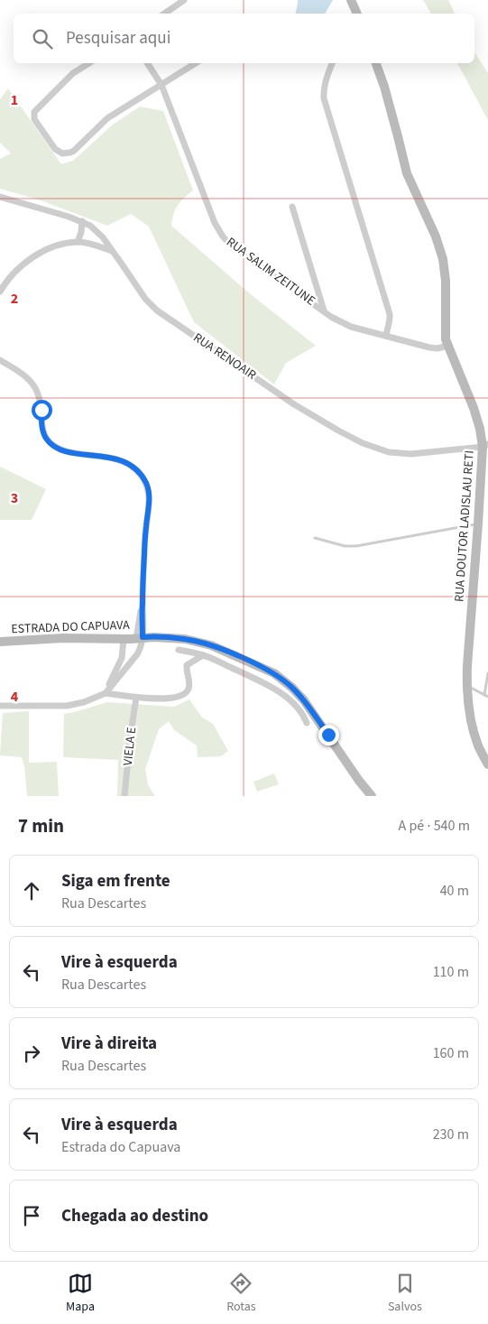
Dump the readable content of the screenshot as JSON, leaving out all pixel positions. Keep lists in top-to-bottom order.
{
  "streets": {
    "street": [
      "RUA SALIM ZEITUNE",
      "RUA RENOAIR",
      "RUA DOUTOR LADISLAU RETI",
      "ESTRADA DO CAPUAVA",
      "VIELA E"
    ]
  },
  "crossings": [
    ["RUA SALIM ZEITUNE", "RUA DOUTOR LADISLAU RETI"],
    ["RUA RENOAIR", "RUA DOUTOR LADISLAU RETI"]
  ],
  "page": {
    "search": "Pesquisar aqui",
    "heading": ["7 min", "A pé · 540 m"],
    "list": [
      ["Siga em frente", "Rua Descartes", "40 m"],
      ["Vire à esquerda", "Rua Descartes", "110 m"],
      ["Vire à direita", "Rua Descartes", "160 m"],
      ["Vire à esquerda", "Estrada do Capuava", "230 m"],
      "Chegada ao destino"
    ],
    "nav": ["Mapa", "Rotas", "Salvos"]
  },
  "grid": {
    "rows": [
      "1",
      "2",
      "3",
      "4"
    ]
  }
}
